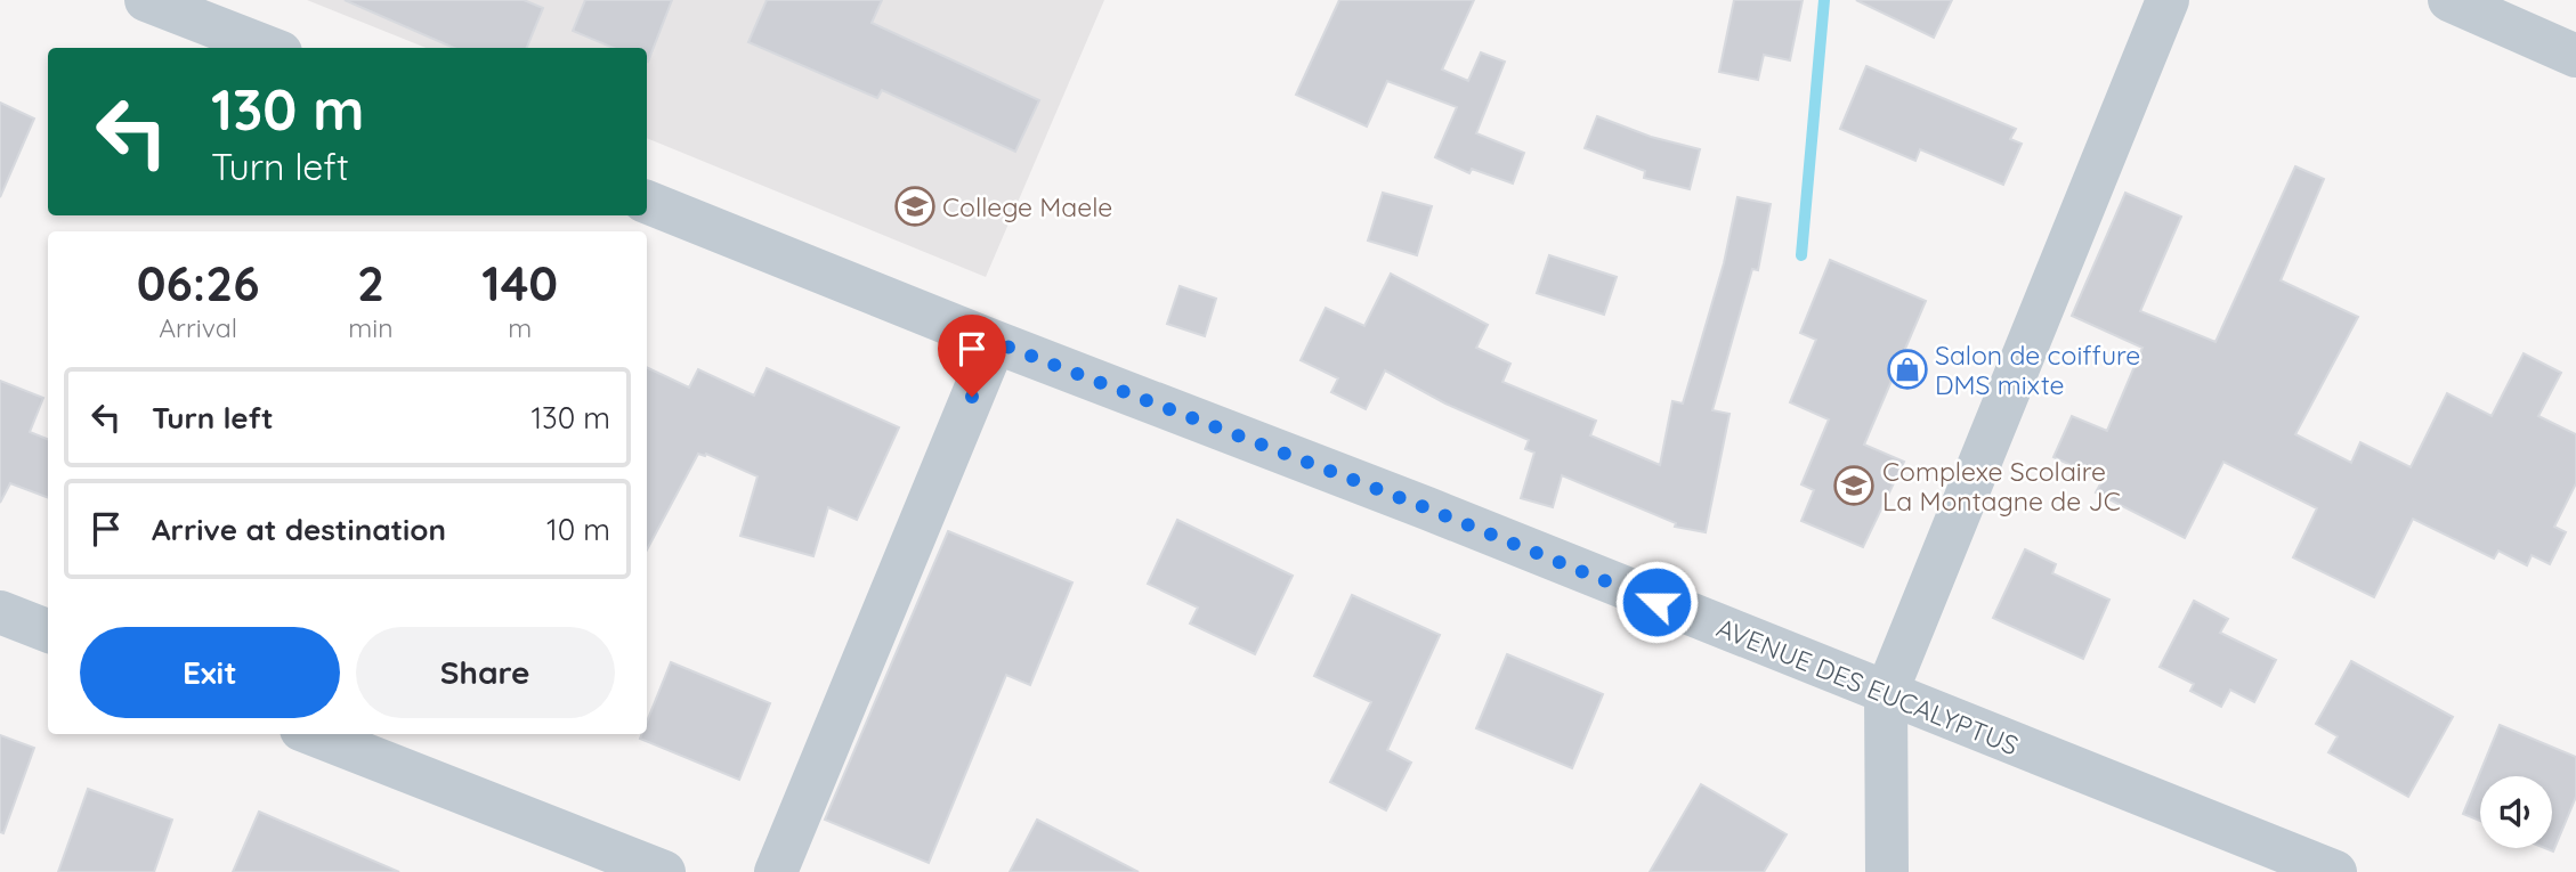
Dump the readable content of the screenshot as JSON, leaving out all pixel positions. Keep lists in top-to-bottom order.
{
  "streets": {
    "street": ["AVENUE DES EUCALYPTUS"]
  },
  "places": {
    "school or university": ["College Maele", "Complexe Scolaire La Montagne de JC"],
    "shop": ["Salon de coiffure DMS mixte"]
  },
  "page": {
    "turn": ["130 m", "Turn left"],
    "eta": [
      "06:26",
      "Arrival",
      "2",
      "min",
      "140",
      "m"
    ],
    "list": [
      {
        "name": "Turn left",
        "value": "130 m"
      },
      {
        "name": "Arrive at destination",
        "value": "10 m"
      }
    ],
    "buttons": ["Exit", "Share"]
  }
}
